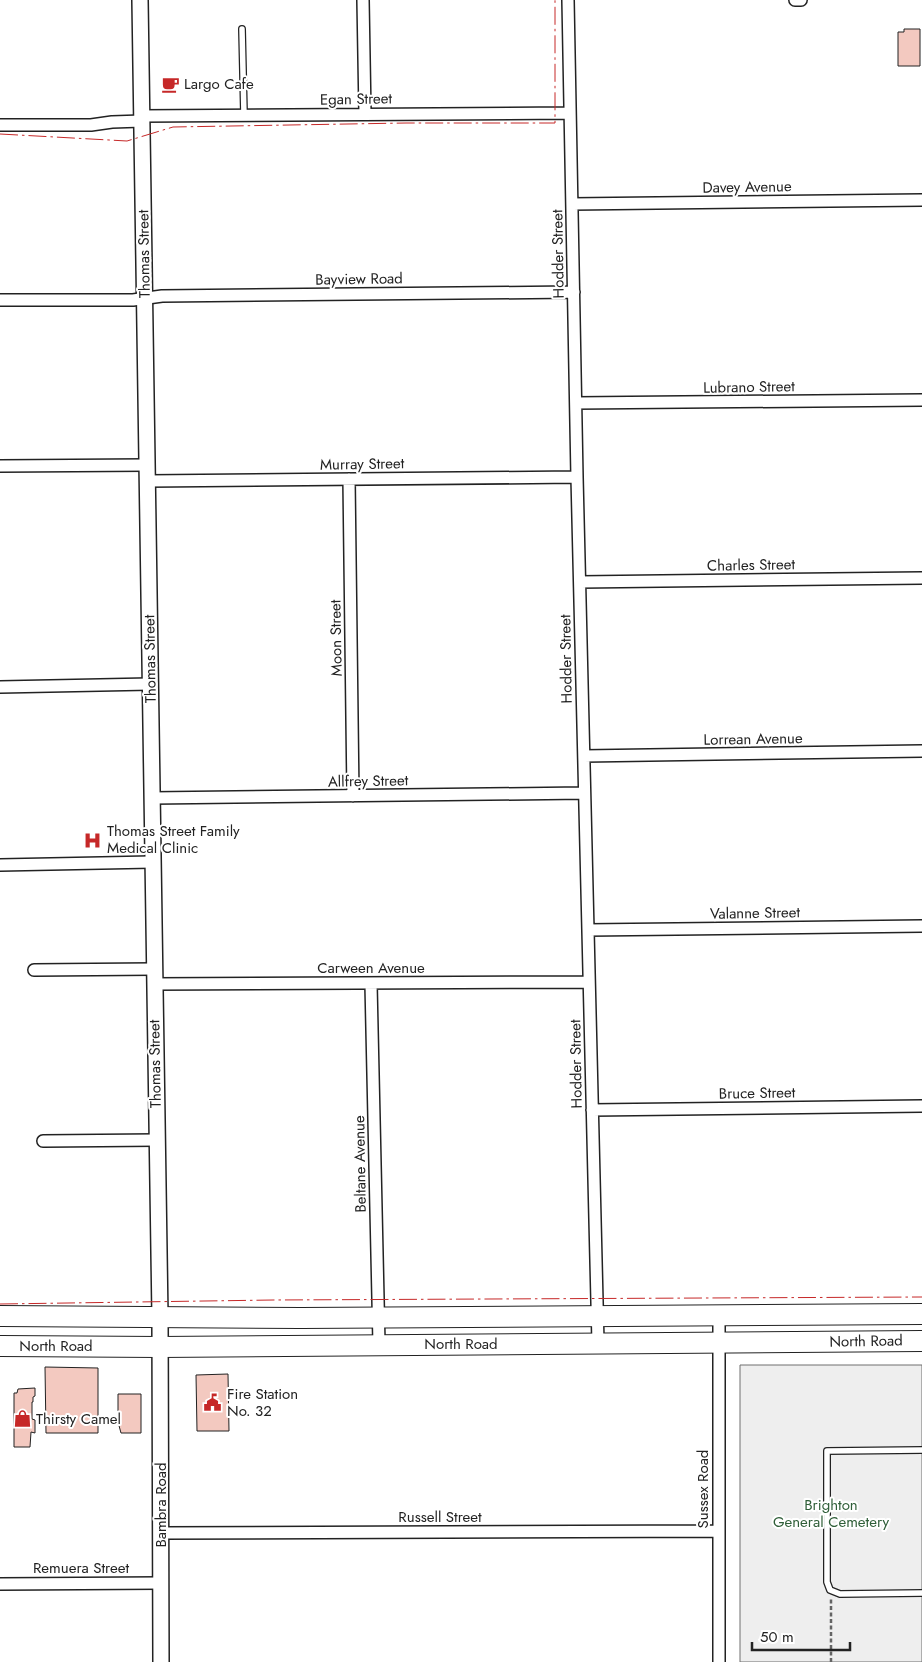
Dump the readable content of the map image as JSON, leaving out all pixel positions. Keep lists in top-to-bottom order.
{
  "streets": {
    "highway": ["North Road"],
    "street": [
      "Egan Street",
      "Davey Avenue",
      "Thomas Street",
      "Hodder Street",
      "Bayview Road",
      "Lubrano Street",
      "Murray Street",
      "Charles Street",
      "Moon Street",
      "Lorrean Avenue",
      "Allfrey Street",
      "Valanne Street",
      "Carween Avenue",
      "Bruce Street",
      "Beltane Avenue",
      "Sussex Road",
      "Bambra Road",
      "Russell Street",
      "Remuera Street"
    ]
  },
  "crossings": [
    ["Egan Street", "Thomas Street"],
    ["Egan Street", "Hodder Street"],
    ["Davey Avenue", "Hodder Street"],
    ["Thomas Street", "Bayview Road"],
    ["Thomas Street", "Murray Street"],
    ["Thomas Street", "Allfrey Street"],
    ["Thomas Street", "Carween Avenue"],
    ["Thomas Street", "North Road"],
    ["Thomas Street", "Bambra Road"],
    ["Hodder Street", "Bayview Road"],
    ["Hodder Street", "Lubrano Street"],
    ["Hodder Street", "Murray Street"],
    ["Hodder Street", "Charles Street"],
    ["Hodder Street", "Lorrean Avenue"],
    ["Hodder Street", "Allfrey Street"],
    ["Hodder Street", "Valanne Street"],
    ["Hodder Street", "Carween Avenue"],
    ["Hodder Street", "Bruce Street"],
    ["Hodder Street", "North Road"],
    ["Murray Street", "Moon Street"],
    ["Moon Street", "Allfrey Street"],
    ["Carween Avenue", "Beltane Avenue"],
    ["Beltane Avenue", "North Road"],
    ["North Road", "Sussex Road"],
    ["North Road", "Bambra Road"],
    ["Sussex Road", "Russell Street"],
    ["Bambra Road", "Russell Street"],
    ["Bambra Road", "Remuera Street"]
  ],
  "parks": ["Brighton General Cemetery"],
  "places": {
    "cafe": ["Largo Cafe"],
    "hospital": ["Thomas Street Family Medical Clinic"],
    "public building": ["Fire Station No. 32"],
    "shop": ["Thirsty Camel"]
  },
  "scale_bar": "50 m"
}
